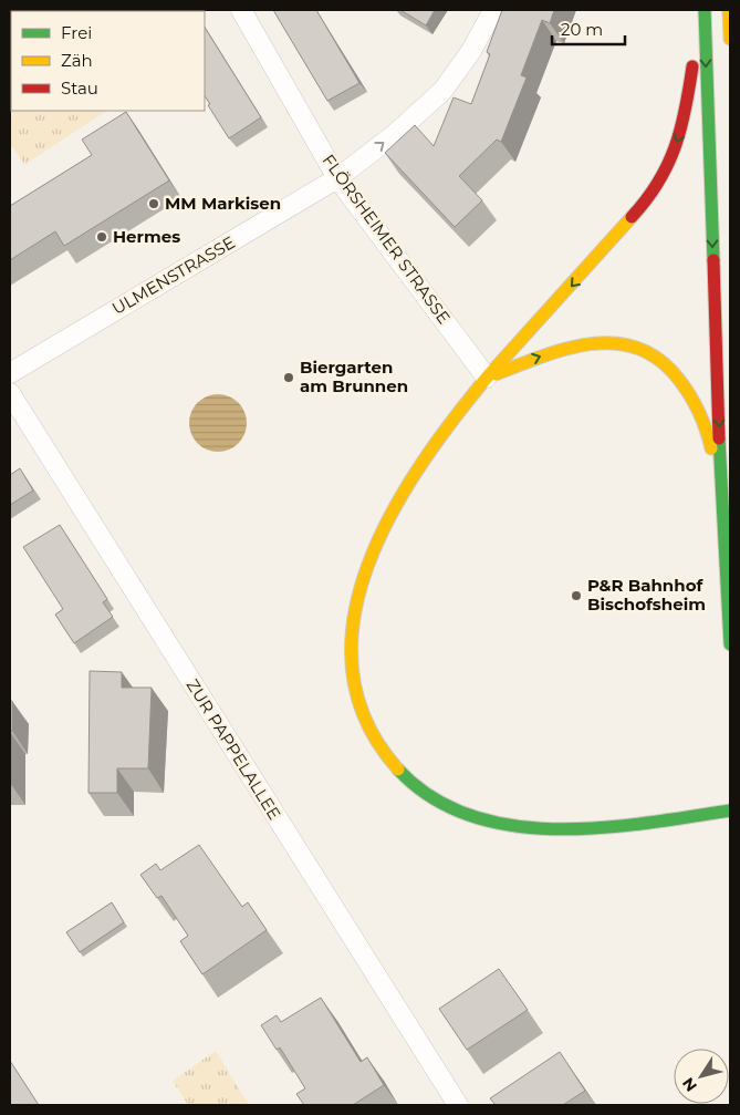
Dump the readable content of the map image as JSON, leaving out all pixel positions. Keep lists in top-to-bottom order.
{
  "streets": {
    "street": ["FLÖRSHEIMER STRASSE", "ULMENSTRASSE", "ZUR PAPPELALLEE"]
  },
  "crossings": [
    ["FLÖRSHEIMER STRASSE", "ULMENSTRASSE"]
  ],
  "one_way": ["ULMENSTRASSE"],
  "places": [
    "MM Markisen",
    "Hermes",
    "Biergarten am Brunnen",
    "P&R Bahnhof Bischofsheim"
  ],
  "legend": ["Frei", "Zäh", "Stau"],
  "scale_bar": "20 m",
  "north": "bottom left"
}
